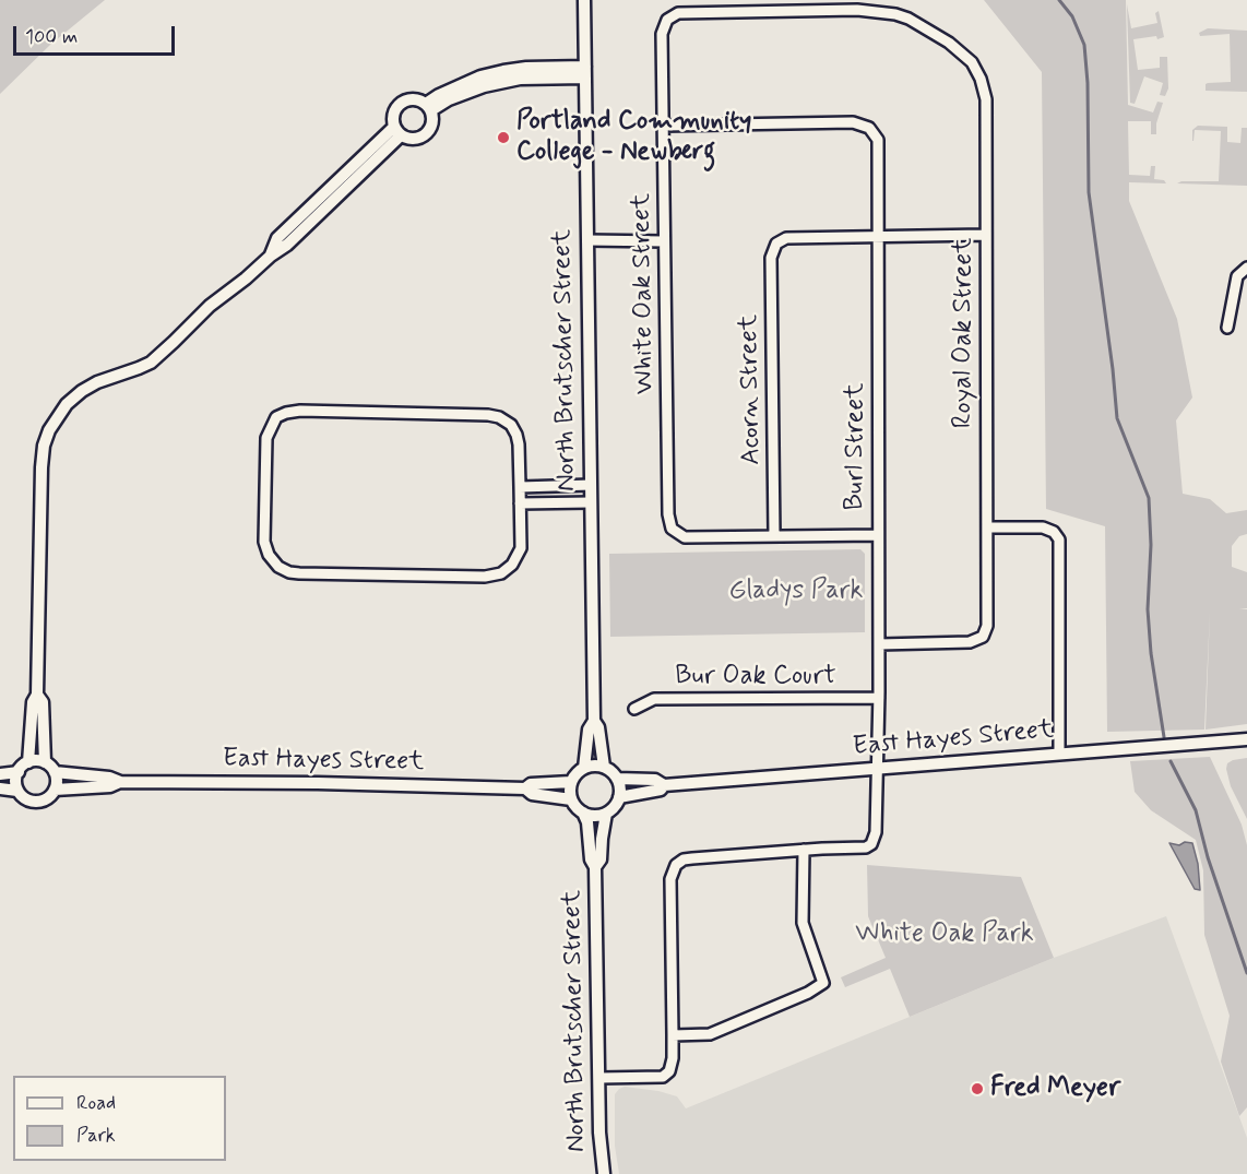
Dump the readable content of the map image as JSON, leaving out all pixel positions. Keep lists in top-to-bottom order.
{
  "streets": {
    "street": [
      "White Oak Street",
      "Royal Oak Street",
      "North Brutscher Street",
      "Acorn Street",
      "Burl Street",
      "Bur Oak Court",
      "East Hayes Street"
    ]
  },
  "crossings": [
    ["White Oak Street", "Royal Oak Street"],
    ["White Oak Street", "Acorn Street"],
    ["White Oak Street", "Burl Street"],
    ["Royal Oak Street", "Burl Street"],
    ["North Brutscher Street", "East Hayes Street"],
    ["Acorn Street", "Burl Street"],
    ["Burl Street", "Bur Oak Court"],
    ["Burl Street", "East Hayes Street"]
  ],
  "parks": ["Gladys Park", "White Oak Park"],
  "places": ["Portland Community College - Newberg", "Fred Meyer"],
  "legend": ["Road", "Park"],
  "scale_bar": "100 m"
}
